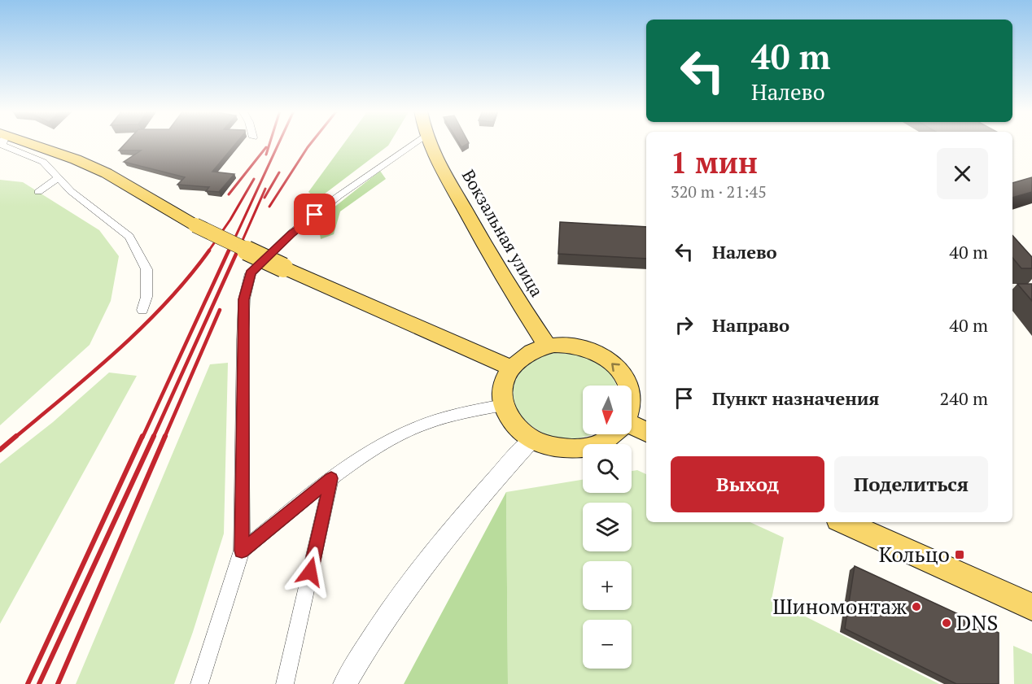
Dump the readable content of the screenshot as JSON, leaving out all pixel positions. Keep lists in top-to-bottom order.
{
  "streets": {
    "main road": ["Вокзальная улица"]
  },
  "places": {
    "transit": ["Кольцо"],
    "other": ["Шиномонтаж", "DNS"]
  },
  "north": "bottom",
  "page": {
    "turn": ["40 m", "Налево"],
    "heading": ["1 мин", "320 m · 21:45"],
    "list": [
      {
        "name": "Налево",
        "value": "40 m"
      },
      {
        "name": "Направо",
        "value": "40 m"
      },
      {
        "name": "Пункт назначения",
        "value": "240 m"
      }
    ],
    "map_buttons": ["+", "−"],
    "buttons": ["Выход", "Поделиться"]
  }
}
